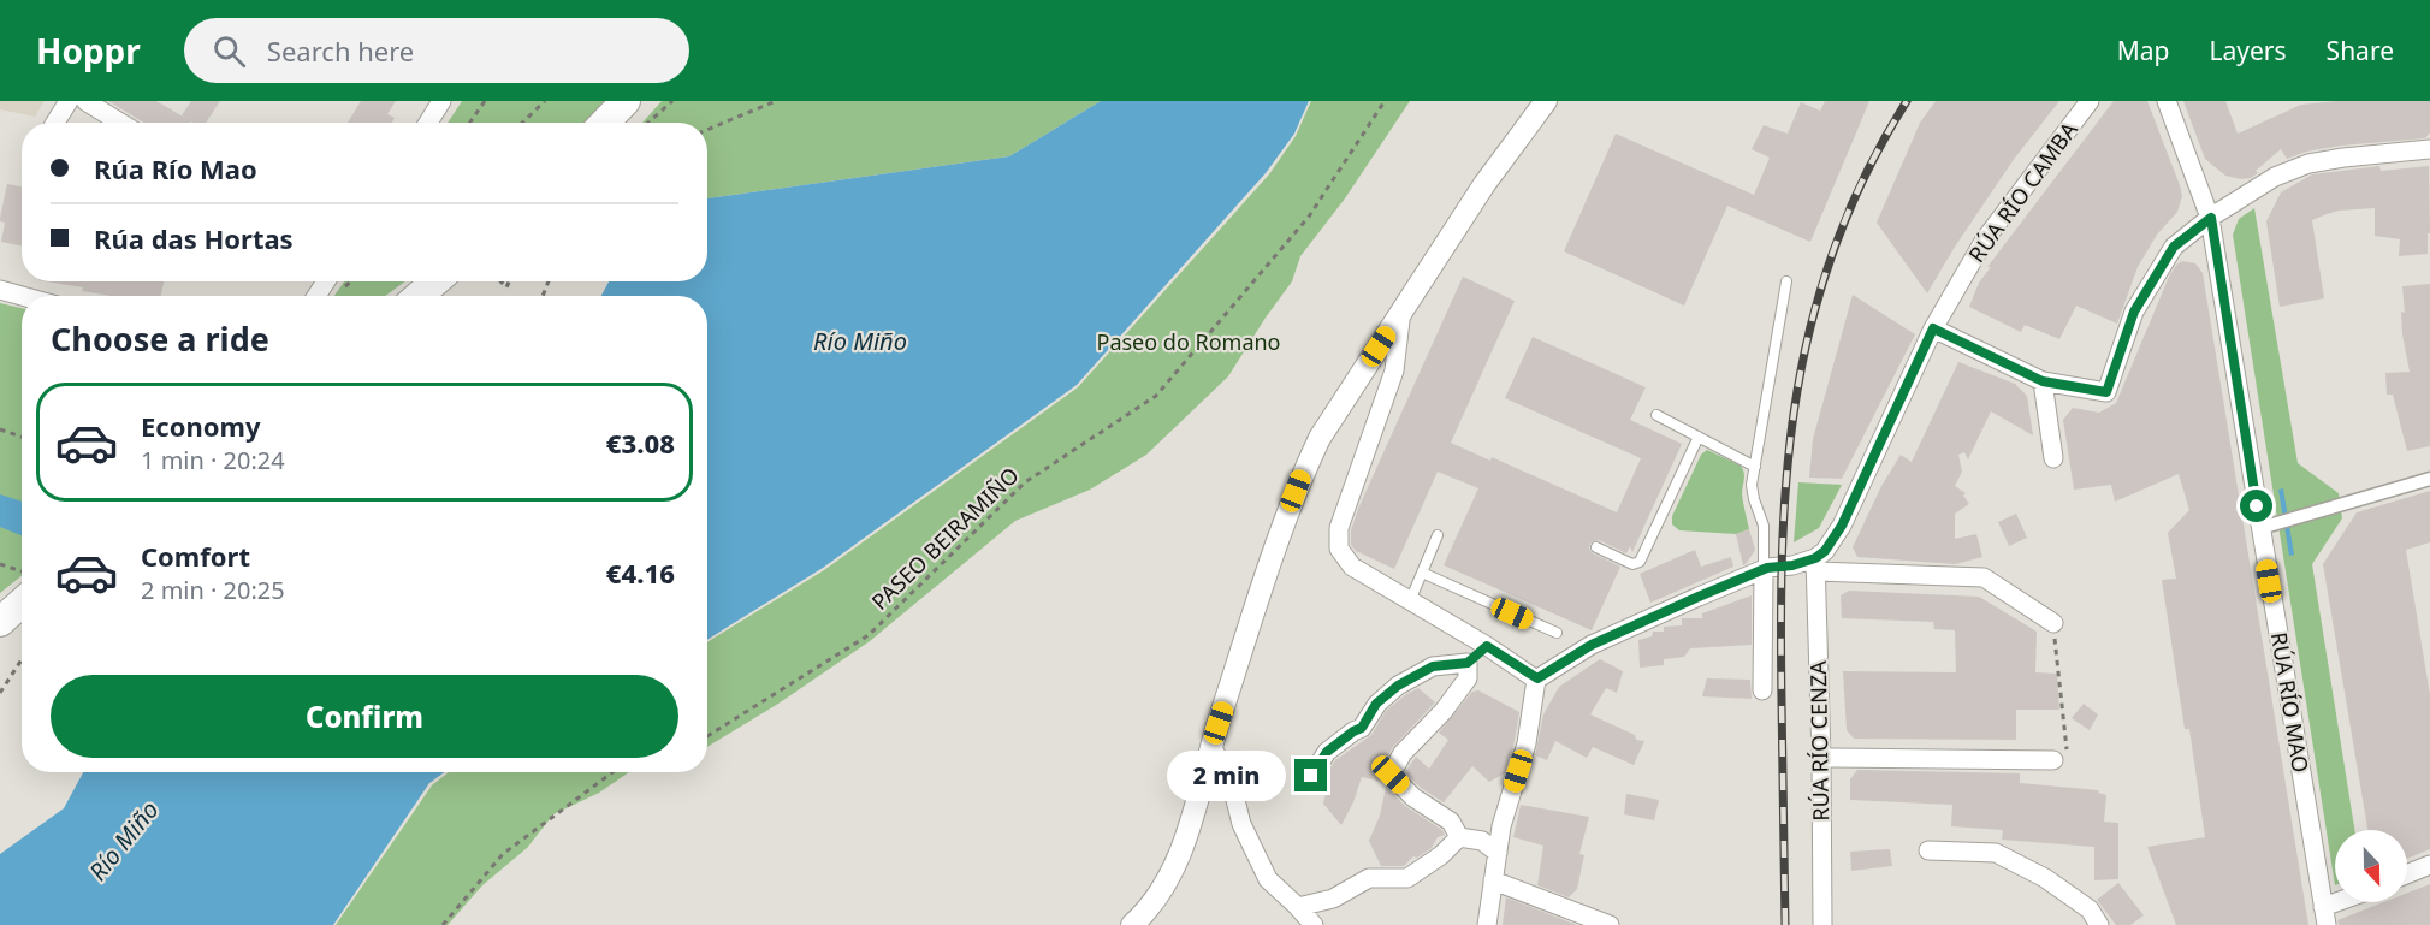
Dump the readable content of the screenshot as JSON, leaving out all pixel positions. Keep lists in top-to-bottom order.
{
  "streets": {
    "street": ["RÚA RÍO CAMBA", "RÚA RÍO MAO", "RÚA RÍO CENZA"],
    "path": ["PASEO BEIRAMIÑO"]
  },
  "crossings": [
    ["RÚA RÍO CAMBA", "RÚA RÍO CENZA"]
  ],
  "water": ["Río Miño"],
  "parks": ["Paseo do Romano"],
  "north": "bottom",
  "page": {
    "header": "Hoppr",
    "search": "Search here",
    "nav": ["Map", "Layers", "Share"],
    "banner": ["Rúa Río Mao", "Rúa das Hortas"],
    "heading": "Choose a ride",
    "list": [
      {
        "name": "Economy",
        "note": "1 min · 20:24",
        "value": "€3.08"
      },
      {
        "name": "Comfort",
        "note": "2 min · 20:25",
        "value": "€4.16"
      }
    ],
    "buttons": "Confirm",
    "bubble": "2 min"
  }
}
